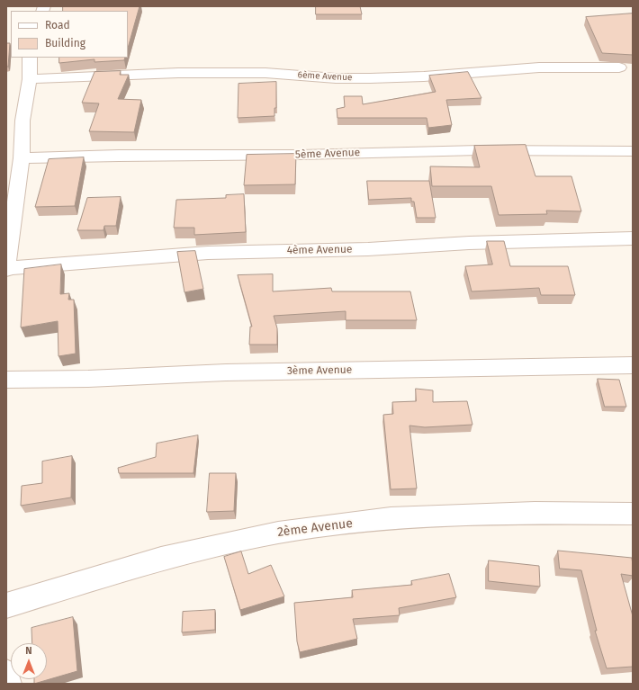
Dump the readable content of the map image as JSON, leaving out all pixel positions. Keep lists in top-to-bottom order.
{
  "streets": {
    "street": [
      "6ème Avenue",
      "5ème Avenue",
      "4ème Avenue",
      "3ème Avenue",
      "2ème Avenue"
    ]
  },
  "legend": ["Road", "Building"],
  "north": "top"
}
